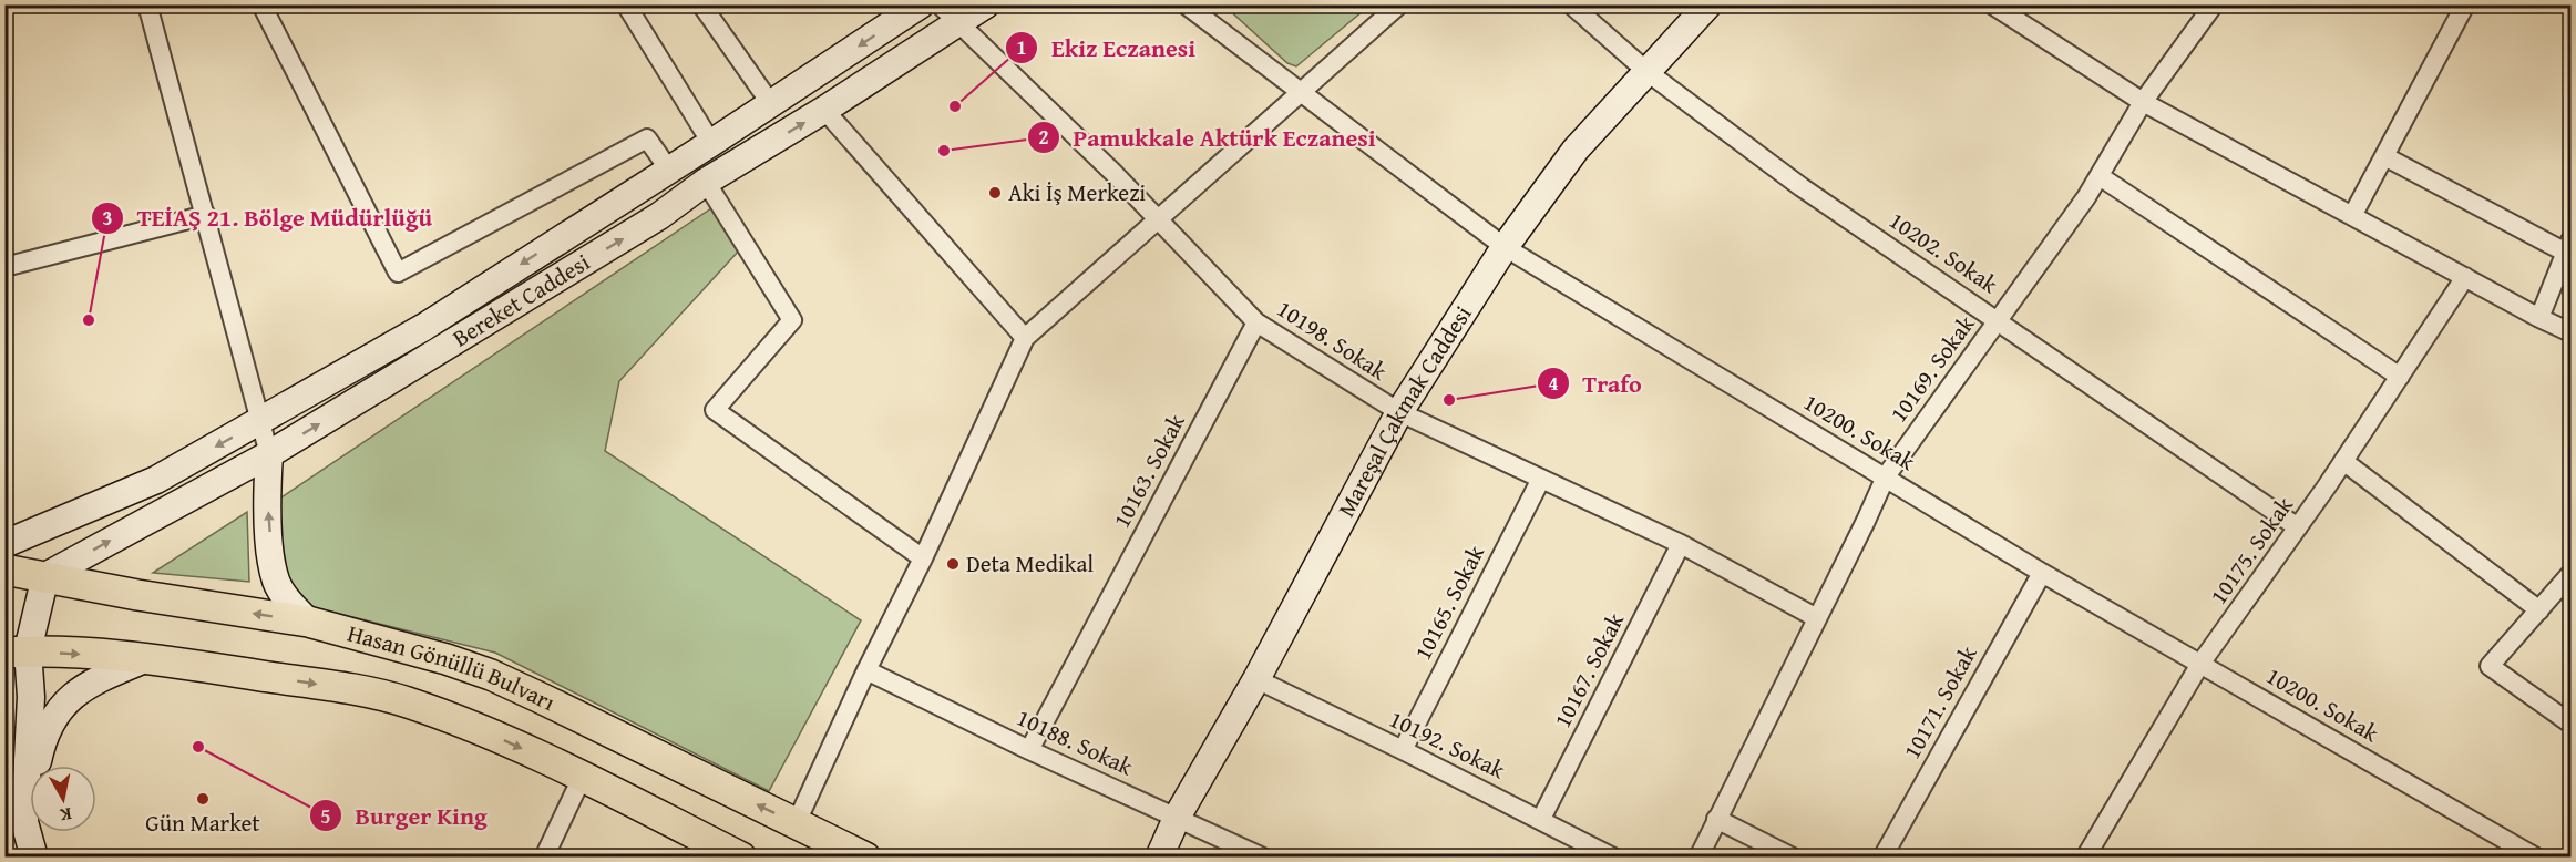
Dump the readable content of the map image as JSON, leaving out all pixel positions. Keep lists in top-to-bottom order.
{
  "streets": {
    "main road": ["Hasan Gönüllü Bulvarı"],
    "street": [
      "10202. Sokak",
      "Bereket Caddesi",
      "10198. Sokak",
      "10169. Sokak",
      "Mareşal Çakmak Caddesi",
      "10200. Sokak",
      "10163. Sokak",
      "10175. Sokak",
      "10165. Sokak",
      "10167. Sokak",
      "10171. Sokak",
      "10188. Sokak",
      "10192. Sokak"
    ]
  },
  "crossings": [
    ["10202. Sokak", "10169. Sokak"],
    ["10202. Sokak", "Mareşal Çakmak Caddesi"],
    ["10202. Sokak", "10175. Sokak"],
    ["Bereket Caddesi", "10198. Sokak"],
    ["Bereket Caddesi", "Hasan Gönüllü Bulvarı"],
    ["10198. Sokak", "10169. Sokak"],
    ["10198. Sokak", "Mareşal Çakmak Caddesi"],
    ["10198. Sokak", "10163. Sokak"],
    ["10198. Sokak", "10165. Sokak"],
    ["10198. Sokak", "10167. Sokak"],
    ["10169. Sokak", "10200. Sokak"],
    ["Mareşal Çakmak Caddesi", "10200. Sokak"],
    ["Mareşal Çakmak Caddesi", "10188. Sokak"],
    ["Mareşal Çakmak Caddesi", "10192. Sokak"],
    ["10200. Sokak", "10175. Sokak"],
    ["10200. Sokak", "10171. Sokak"],
    ["10163. Sokak", "10188. Sokak"],
    ["10165. Sokak", "10192. Sokak"],
    ["10167. Sokak", "10192. Sokak"]
  ],
  "places": [
    "Ekiz Eczanesi",
    "Pamukkale Aktürk Eczanesi",
    "Aki İş Merkezi",
    "TEİAŞ 21. Bölge Müdürlüğü",
    "Trafo",
    "Deta Medikal",
    "Burger King",
    "Gün Market"
  ],
  "north": "bottom"
}
